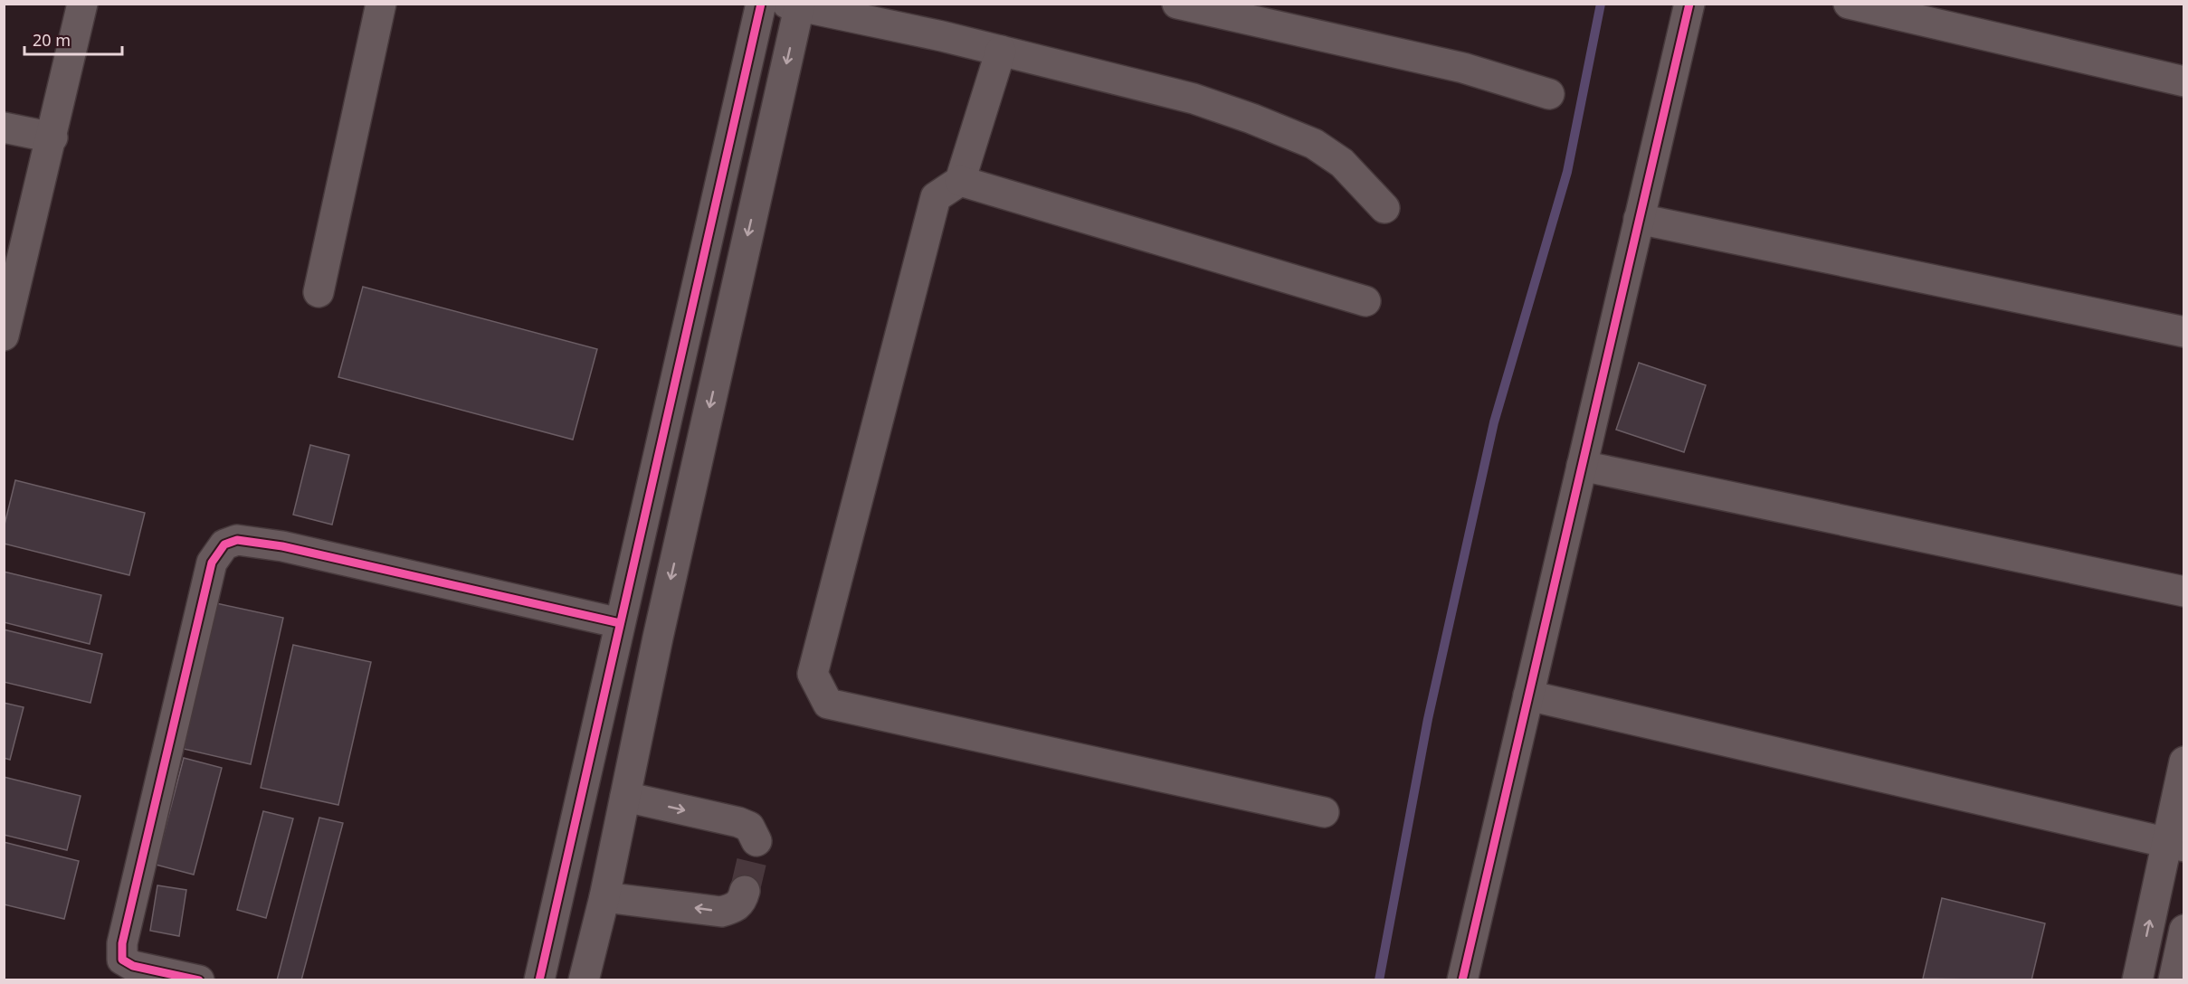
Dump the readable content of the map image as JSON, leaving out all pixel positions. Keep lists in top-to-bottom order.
{
  "scale_bar": "20 m"
}
